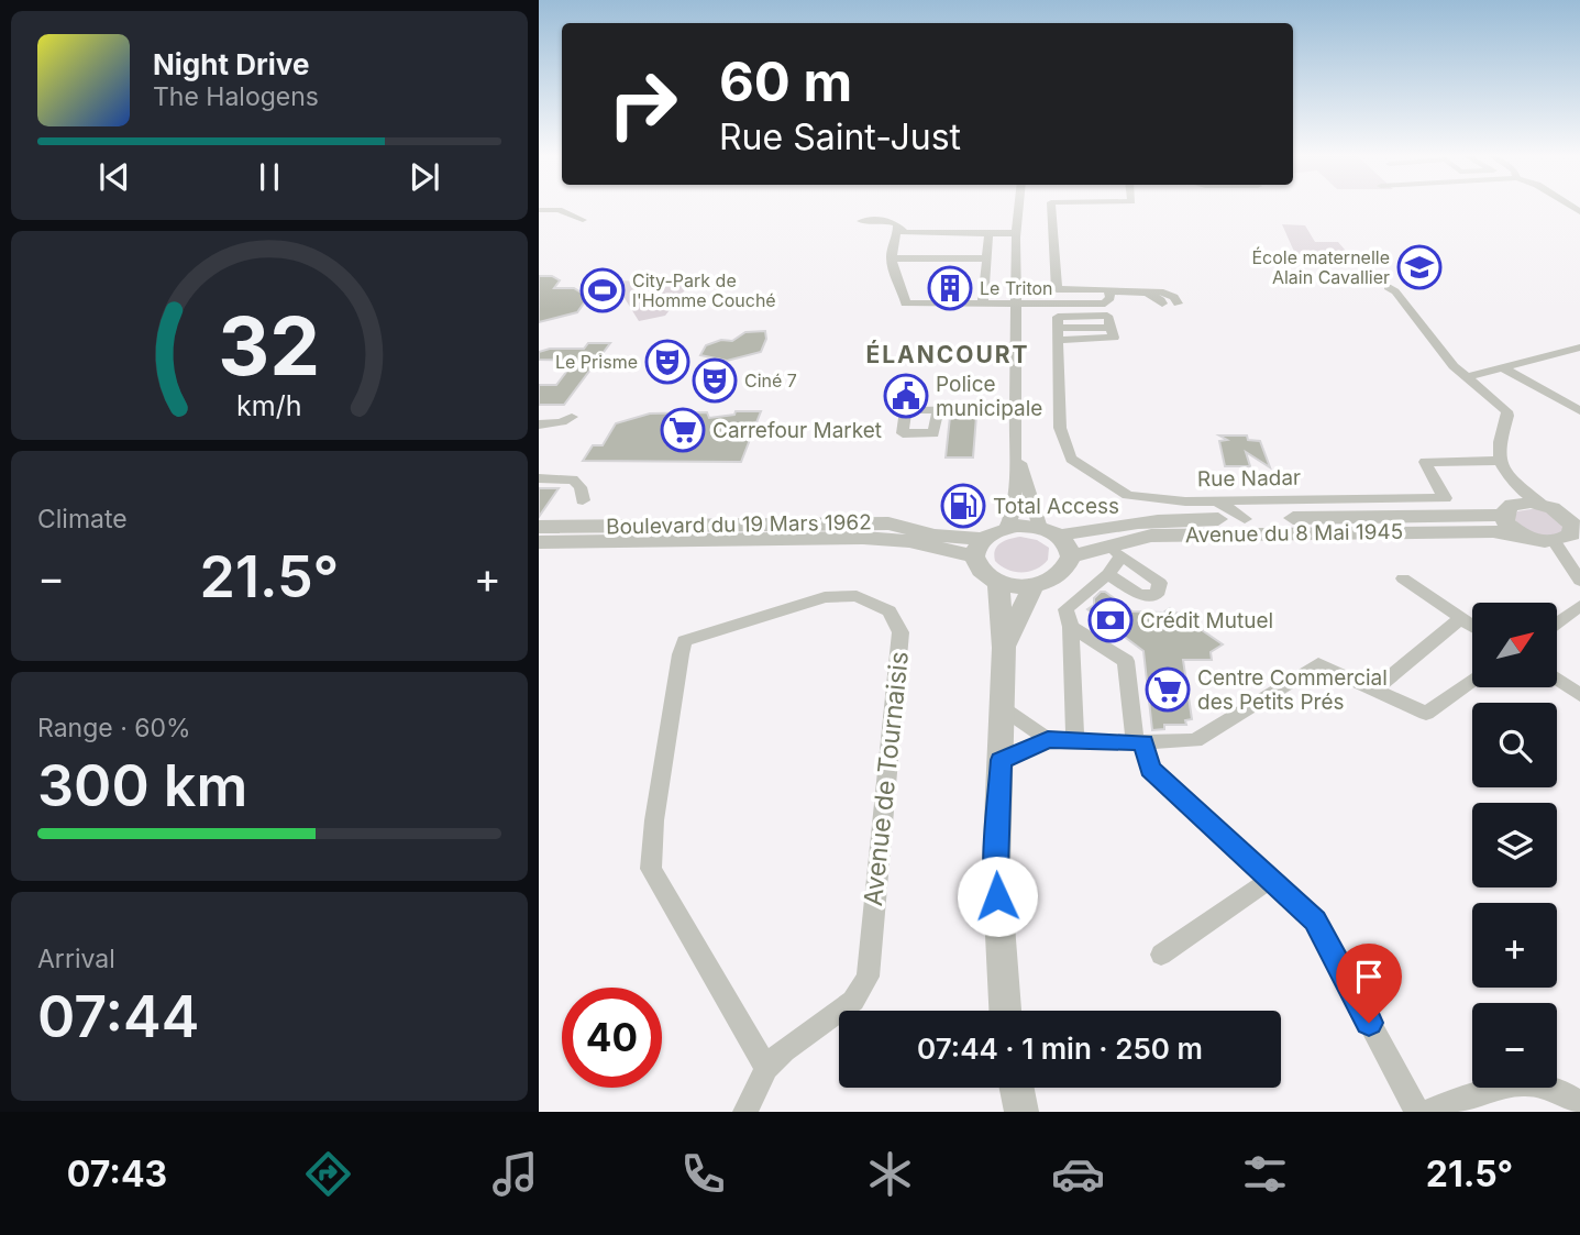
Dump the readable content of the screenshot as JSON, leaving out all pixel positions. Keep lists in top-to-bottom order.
{
  "streets": {
    "street": [
      "Rue Nadar",
      "Boulevard du 19 Mars 1962",
      "Avenue du 8 Mai 1945",
      "Avenue de Tournaisis"
    ]
  },
  "crossings": [
    ["Boulevard du 19 Mars 1962", "Avenue du 8 Mai 1945"]
  ],
  "districts": ["ÉLANCOURT"],
  "places": {
    "school or university": ["École maternelle Alain Cavallier"],
    "building": ["Le Triton"],
    "sports": ["City-Park de l'Homme Couché"],
    "theatre": ["Le Prisme", "Ciné 7"],
    "public building": ["Police municipale"],
    "supermarket": ["Carrefour Market", "Centre Commercial des Petits Prés"],
    "fuel station": ["Total Access"],
    "bank": ["Crédit Mutuel"]
  },
  "north": "top right",
  "page": {
    "turn": ["60 m", "Rue Saint-Just"],
    "song": ["Night Drive", "The Halogens"],
    "tile": [
      "Climate",
      ["Range · 60%", "300 km"],
      ["Arrival", "07:44"]
    ],
    "heat": ["−", "21.5°", "+"],
    "map_buttons": ["+", "−"],
    "limit": "40",
    "trip": "07:44 · 1 min · 250 m",
    "tabs": ["07:43", "21.5°"],
    "gauge": ["32", "km/h"]
  }
}
